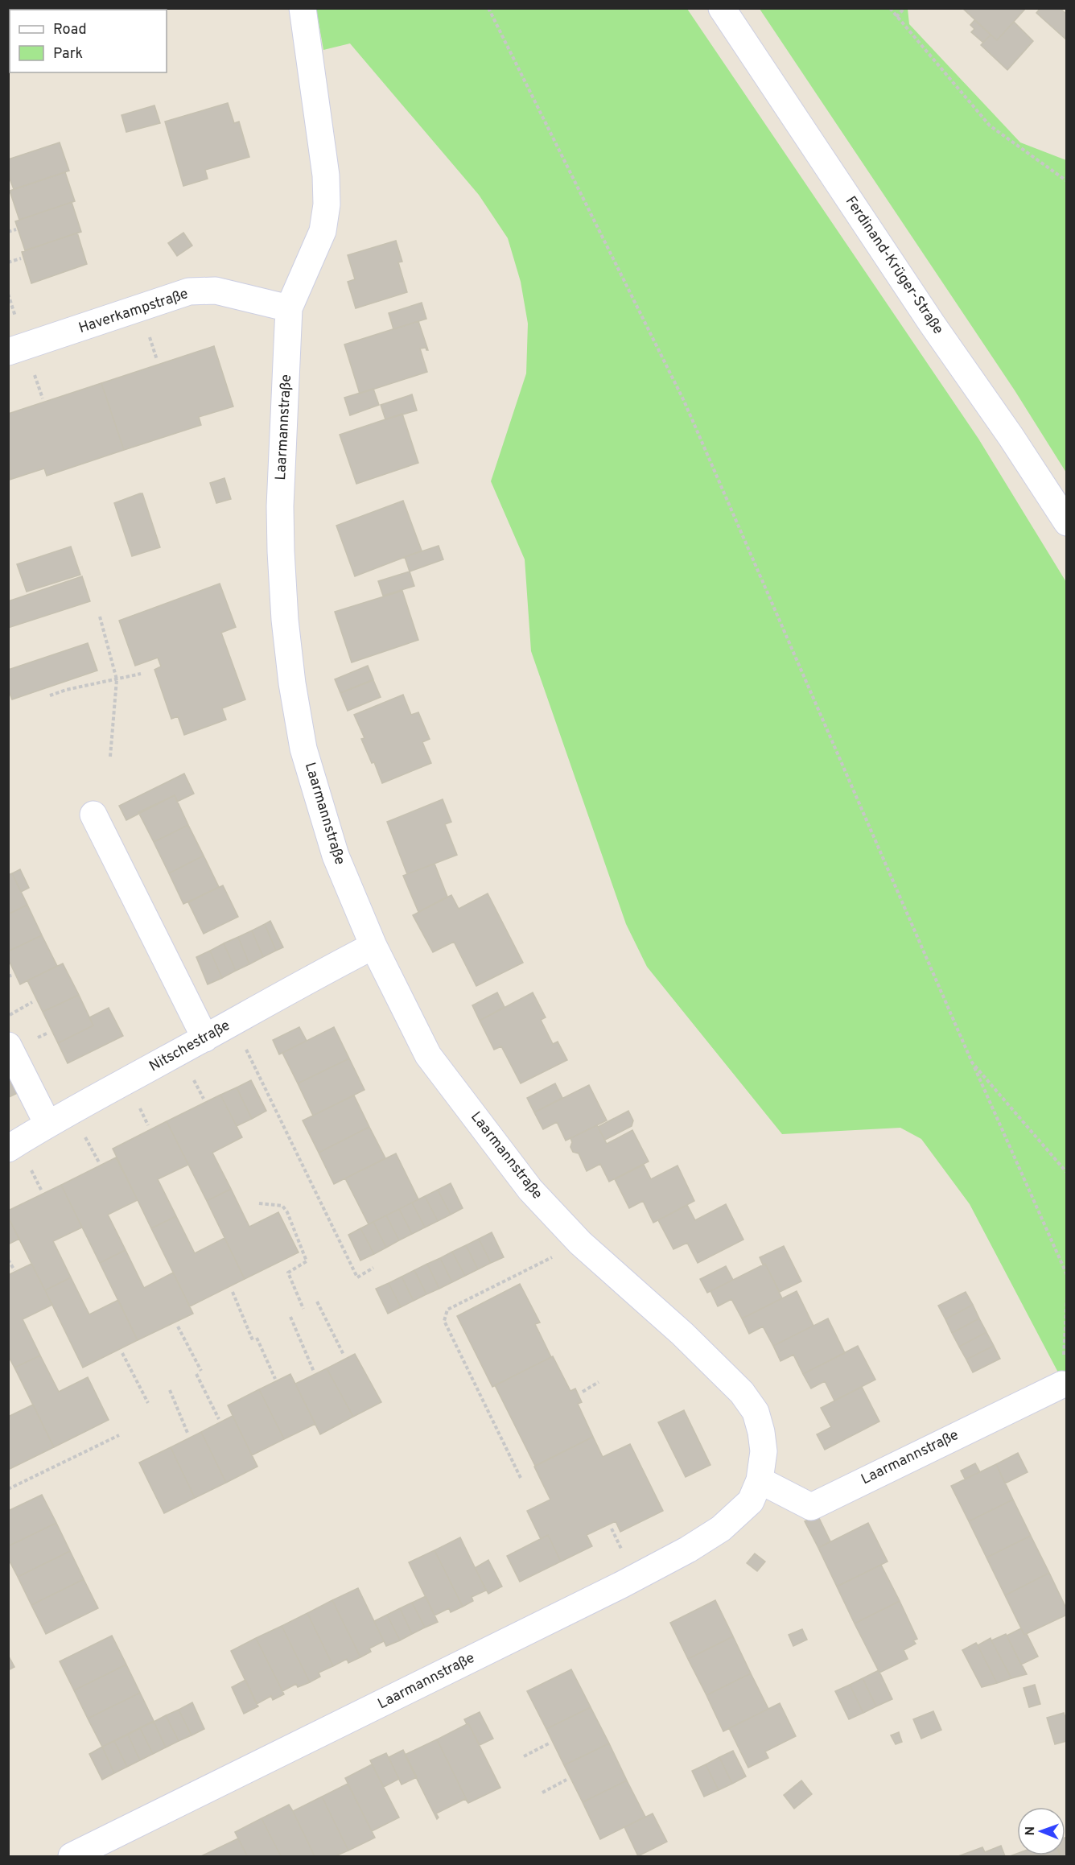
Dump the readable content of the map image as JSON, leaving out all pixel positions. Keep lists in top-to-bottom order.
{
  "streets": {
    "street": [
      "Ferdinand-Krüger-Straße",
      "Haverkampstraße",
      "Laarmannstraße",
      "Nitschestraße"
    ]
  },
  "crossings": [
    ["Haverkampstraße", "Laarmannstraße"],
    ["Laarmannstraße", "Nitschestraße"]
  ],
  "legend": ["Road", "Park"],
  "north": "left"
}
